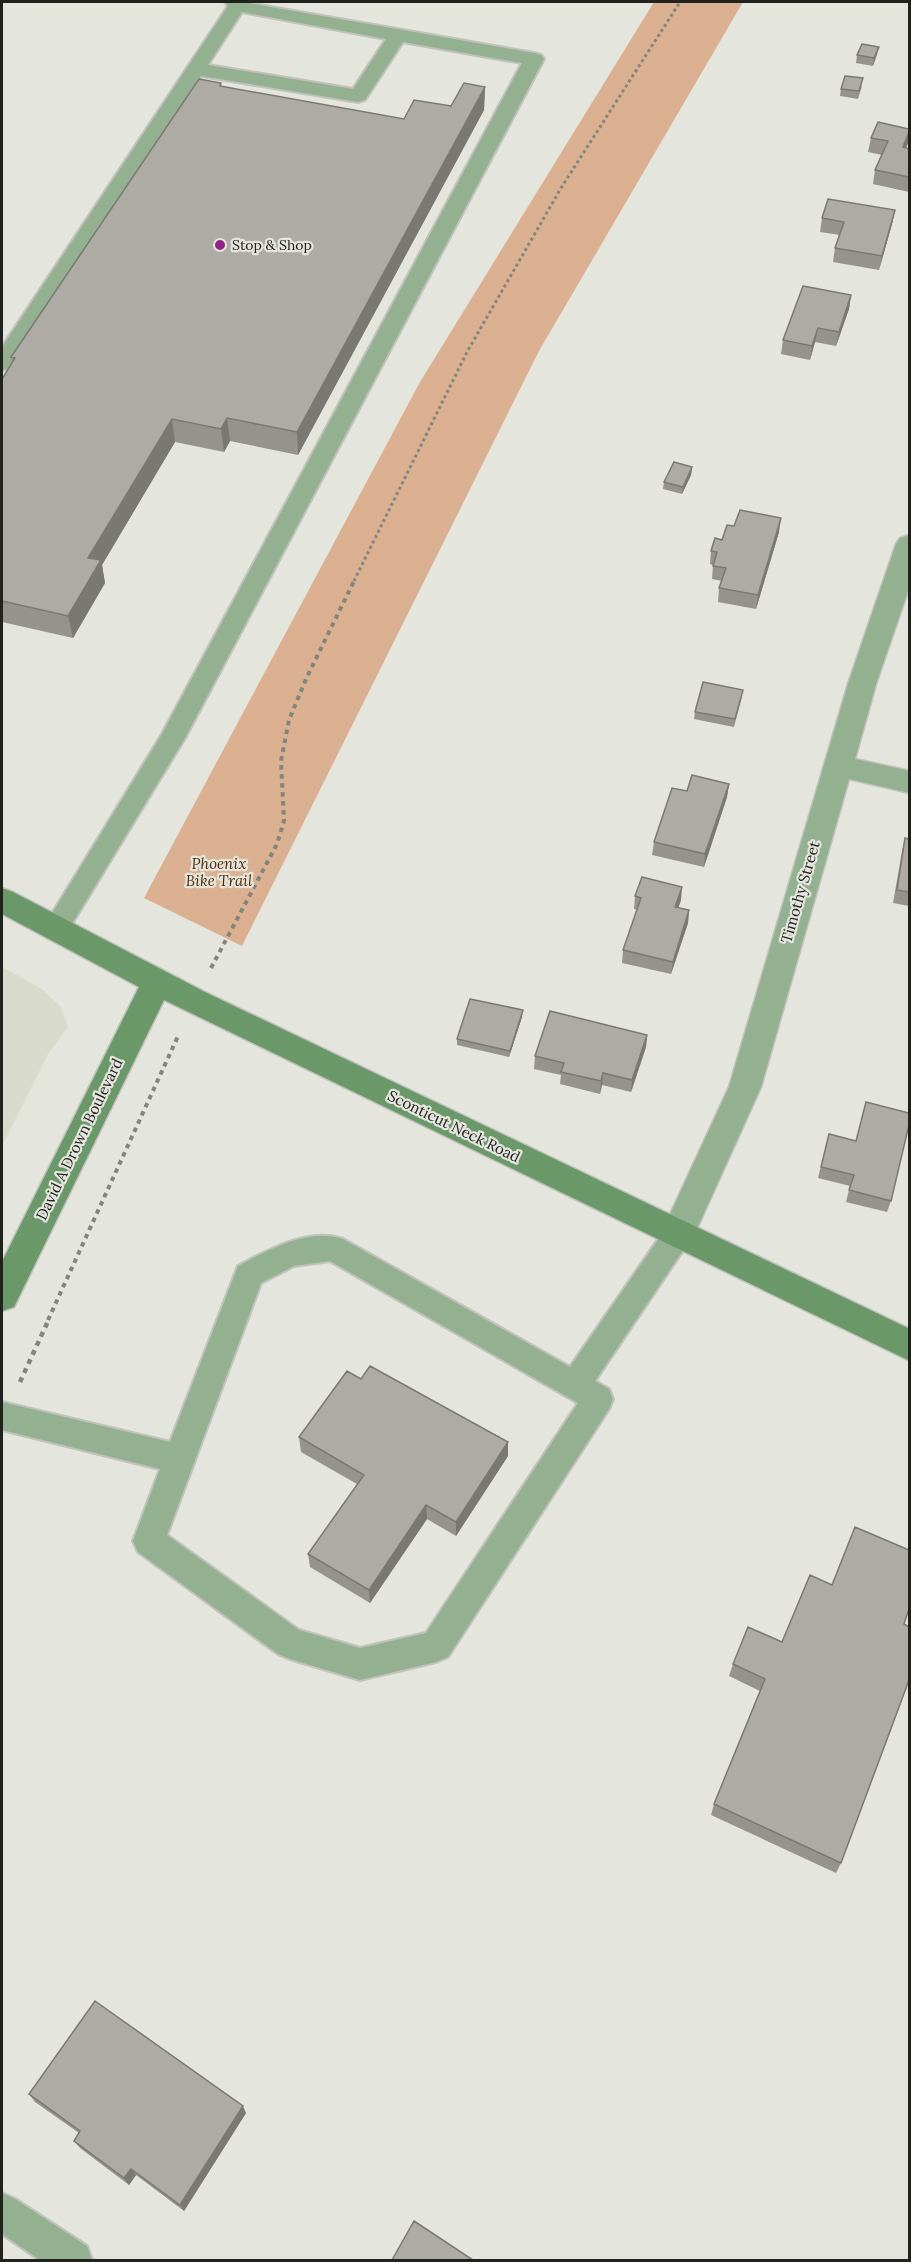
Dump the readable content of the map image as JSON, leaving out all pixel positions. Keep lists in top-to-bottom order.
{
  "streets": {
    "main road": ["Sconticut Neck Road", "David A Drown Boulevard"],
    "street": ["Timothy Street"]
  },
  "crossings": [
    ["Timothy Street", "Sconticut Neck Road"],
    ["Sconticut Neck Road", "David A Drown Boulevard"]
  ],
  "parks": ["Phoenix Bike Trail"],
  "places": ["Stop & Shop"]
}
